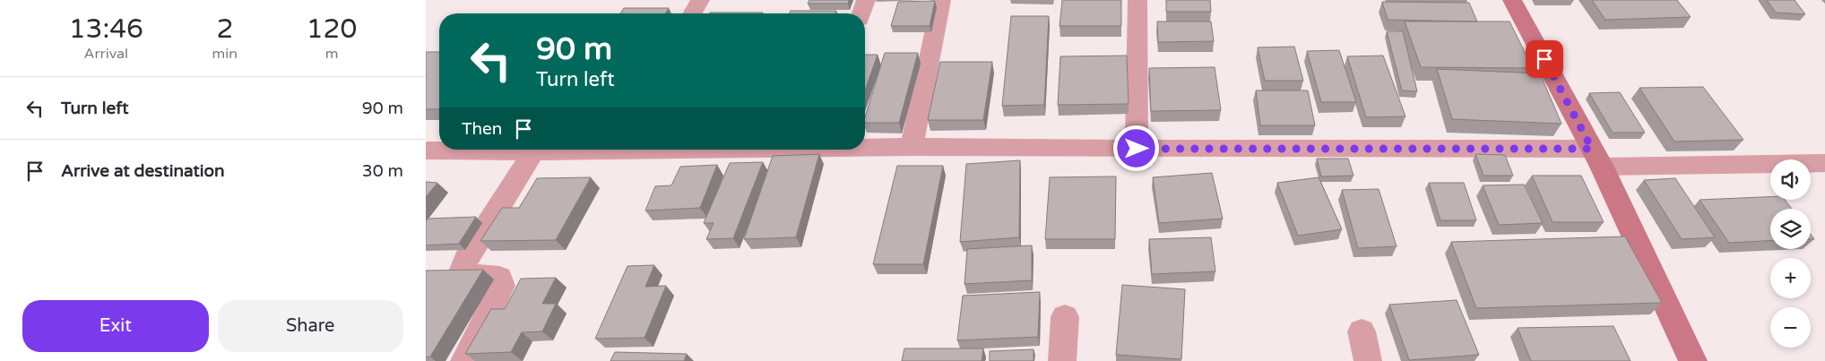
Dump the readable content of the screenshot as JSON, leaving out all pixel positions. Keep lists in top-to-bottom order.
{
  "page": {
    "eta": [
      "13:46",
      "Arrival",
      "2",
      "min",
      "120",
      "m"
    ],
    "turn": ["90 m", "Turn left"],
    "list": [
      {
        "name": "Turn left",
        "value": "90 m"
      },
      {
        "name": "Arrive at destination",
        "value": "30 m"
      }
    ],
    "then": "Then",
    "map_buttons": ["+", "−"],
    "buttons": ["Exit", "Share"]
  }
}
